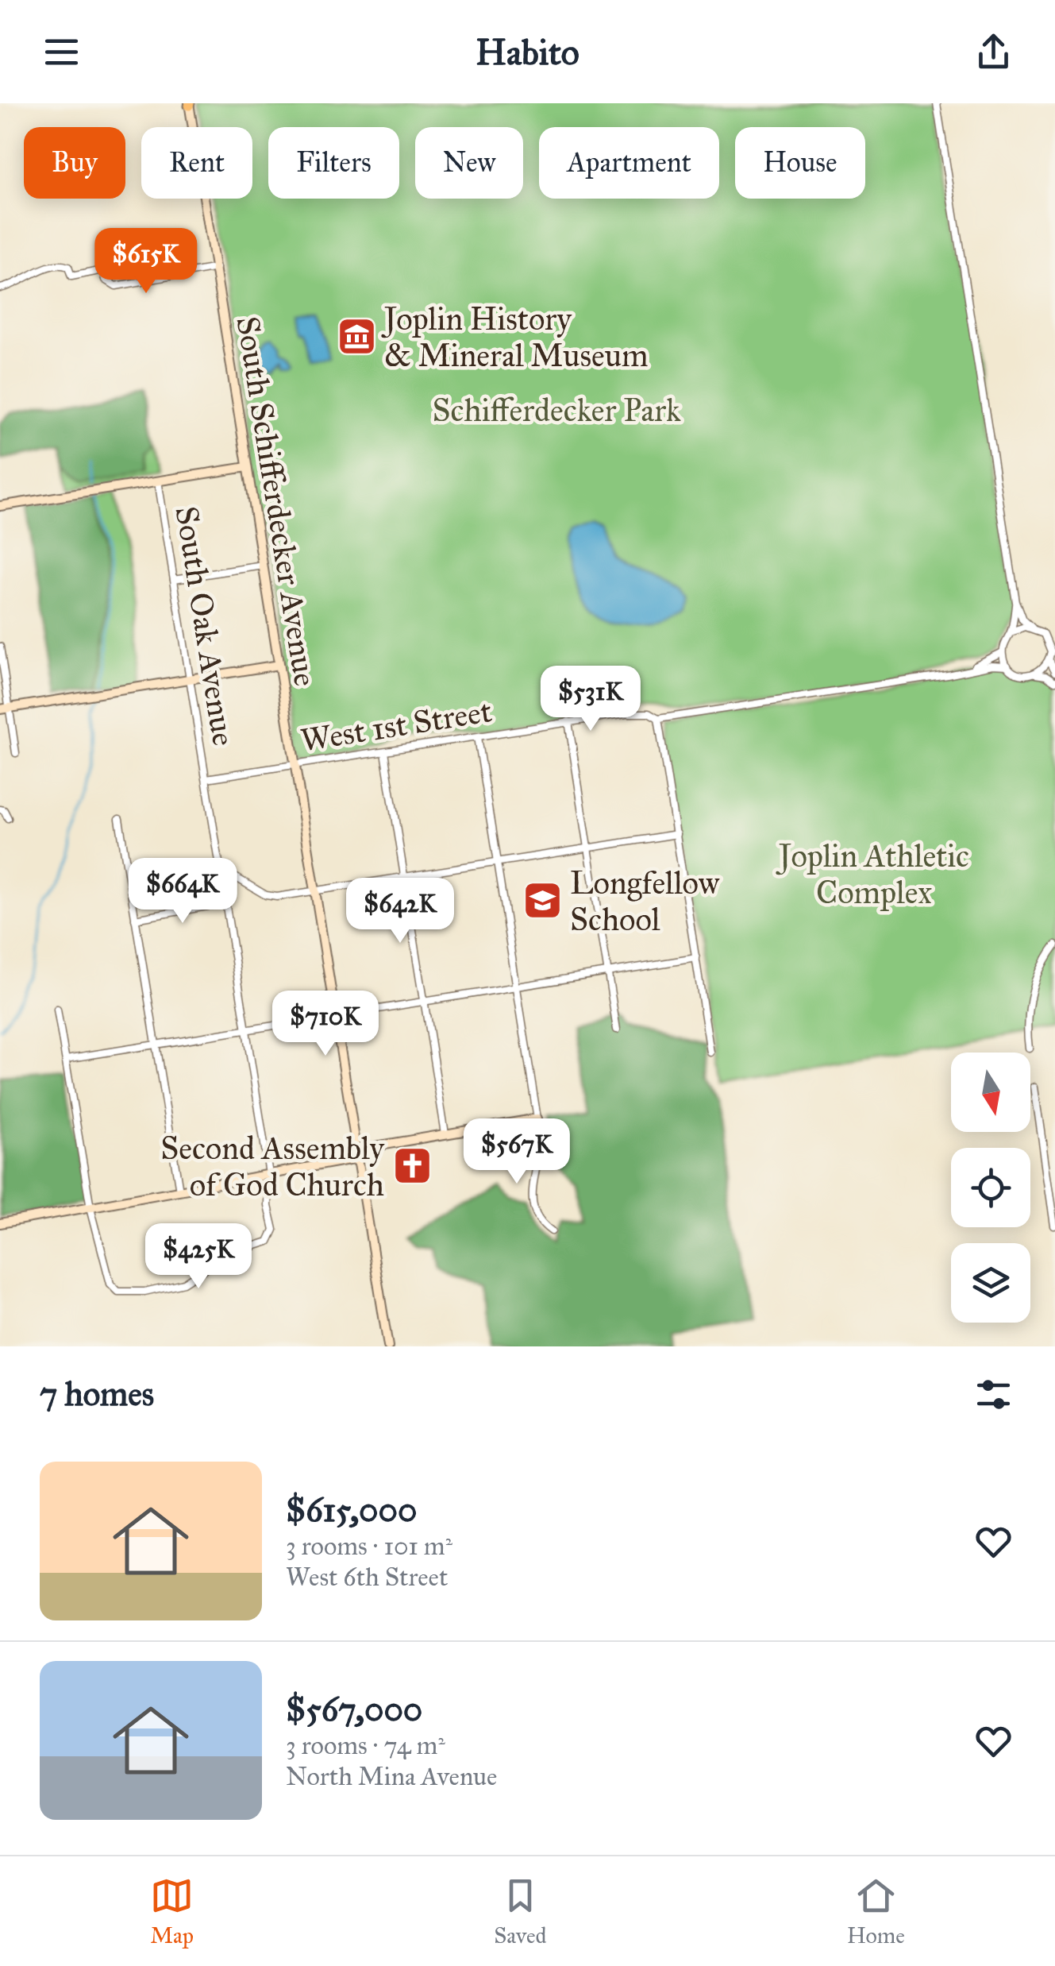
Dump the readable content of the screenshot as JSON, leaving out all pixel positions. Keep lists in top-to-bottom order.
{
  "streets": {
    "main road": ["South Schifferdecker Avenue"],
    "street": ["South Oak Avenue", "West 1st Street"]
  },
  "crossings": [
    ["South Schifferdecker Avenue", "West 1st Street"],
    ["South Oak Avenue", "West 1st Street"]
  ],
  "parks": ["Schifferdecker Park", "Joplin Athletic Complex"],
  "places": {
    "museum": ["Joplin History & Mineral Museum"],
    "school or university": ["Longfellow School"],
    "church": ["Second Assembly of God Church"]
  },
  "north": "bottom",
  "page": {
    "header": "Habito",
    "chip": [
      "Buy",
      "Rent",
      "Filters",
      "New",
      "Apartment",
      "House"
    ],
    "price": [
      "$615K",
      "$531K",
      "$664K",
      "$642K",
      "$710K",
      "$567K",
      "$425K"
    ],
    "heading": "7 homes",
    "list": [
      {
        "name": "$615,000",
        "note": "3 rooms · 101 m² · West 6th Street"
      },
      {
        "name": "$567,000",
        "note": "3 rooms · 74 m² · North Mina Avenue"
      }
    ],
    "tabs": ["Map", "Saved", "Home"]
  }
}
